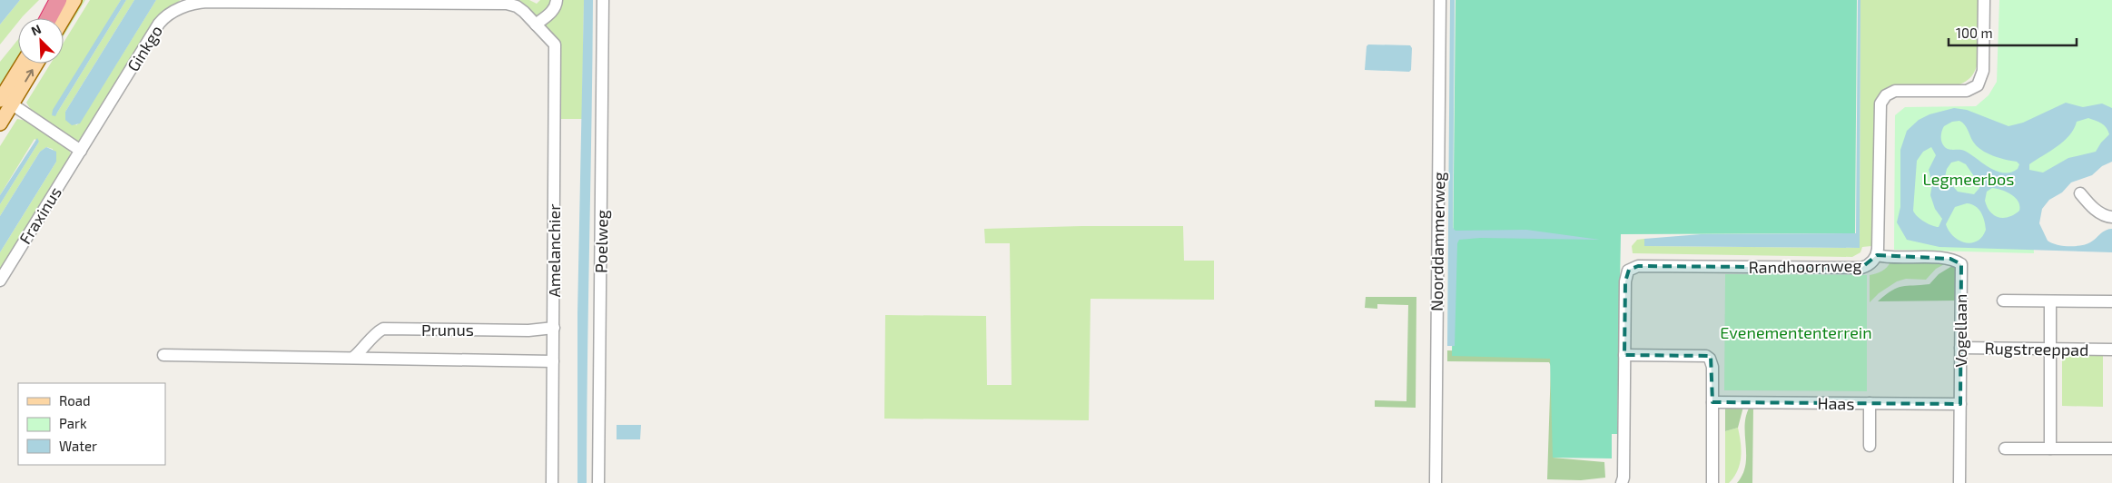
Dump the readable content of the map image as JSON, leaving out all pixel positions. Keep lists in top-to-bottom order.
{
  "streets": {
    "street": [
      "Ginkgo",
      "Fraxinus",
      "Poelweg",
      "Noorddammerweg",
      "Amelanchier",
      "Randhoornweg",
      "Prunus",
      "Vogellaan",
      "Rugstreeppad",
      "Haas"
    ]
  },
  "crossings": [
    ["Ginkgo", "Fraxinus"],
    ["Ginkgo", "Amelanchier"],
    ["Amelanchier", "Prunus"],
    ["Randhoornweg", "Vogellaan"],
    ["Vogellaan", "Rugstreeppad"],
    ["Vogellaan", "Haas"]
  ],
  "parks": ["Legmeerbos", "Evenemententerrein"],
  "legend": ["Road", "Park", "Water"],
  "scale_bar": "100 m",
  "north": "top left"
}
